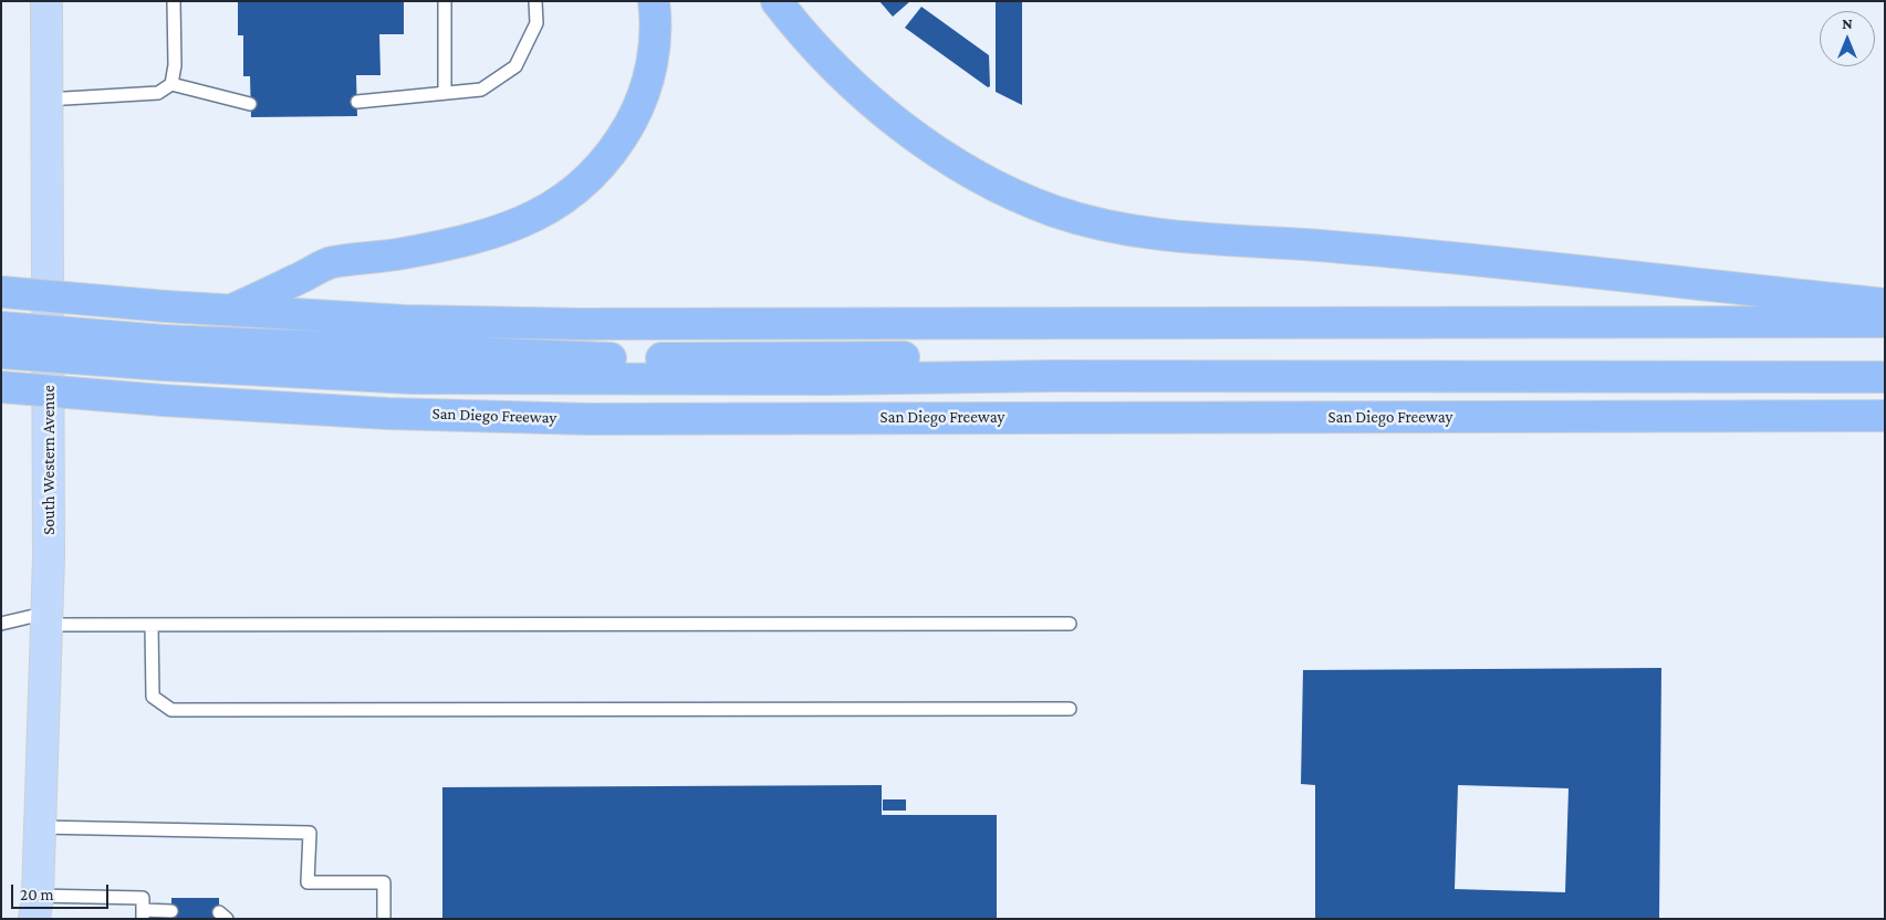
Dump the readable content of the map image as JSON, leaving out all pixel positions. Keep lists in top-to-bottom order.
{
  "streets": {
    "highway": ["San Diego Freeway"],
    "main road": ["South Western Avenue"]
  },
  "scale_bar": "20 m",
  "north": "top"
}
